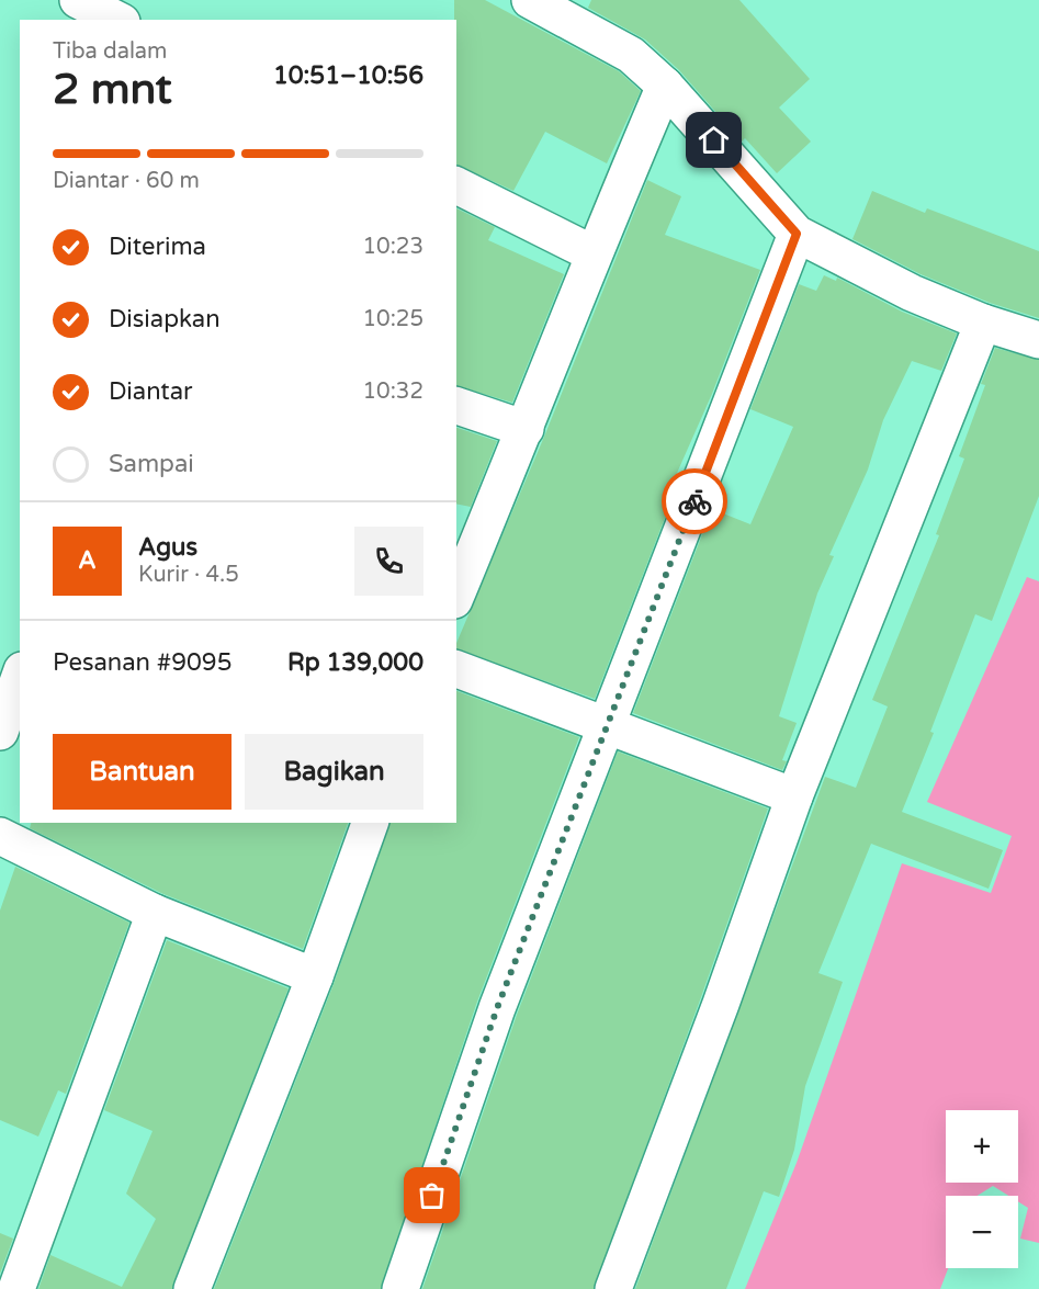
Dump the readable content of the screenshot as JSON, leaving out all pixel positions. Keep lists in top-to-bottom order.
{
  "page": {
    "heading": ["2 mnt", "Tiba dalam", "10:51–10:56"],
    "panel": [
      "Agus",
      "Kurir · 4.5",
      "Pesanan #9095",
      "Rp 139,000"
    ],
    "bar": "Diantar · 60 m",
    "list": [
      ["Diterima", "10:23"],
      ["Disiapkan", "10:25"],
      ["Diantar", "10:32"],
      "Sampai"
    ],
    "round": "A",
    "buttons": ["Bantuan", "Bagikan"],
    "map_buttons": ["+", "−"]
  }
}
